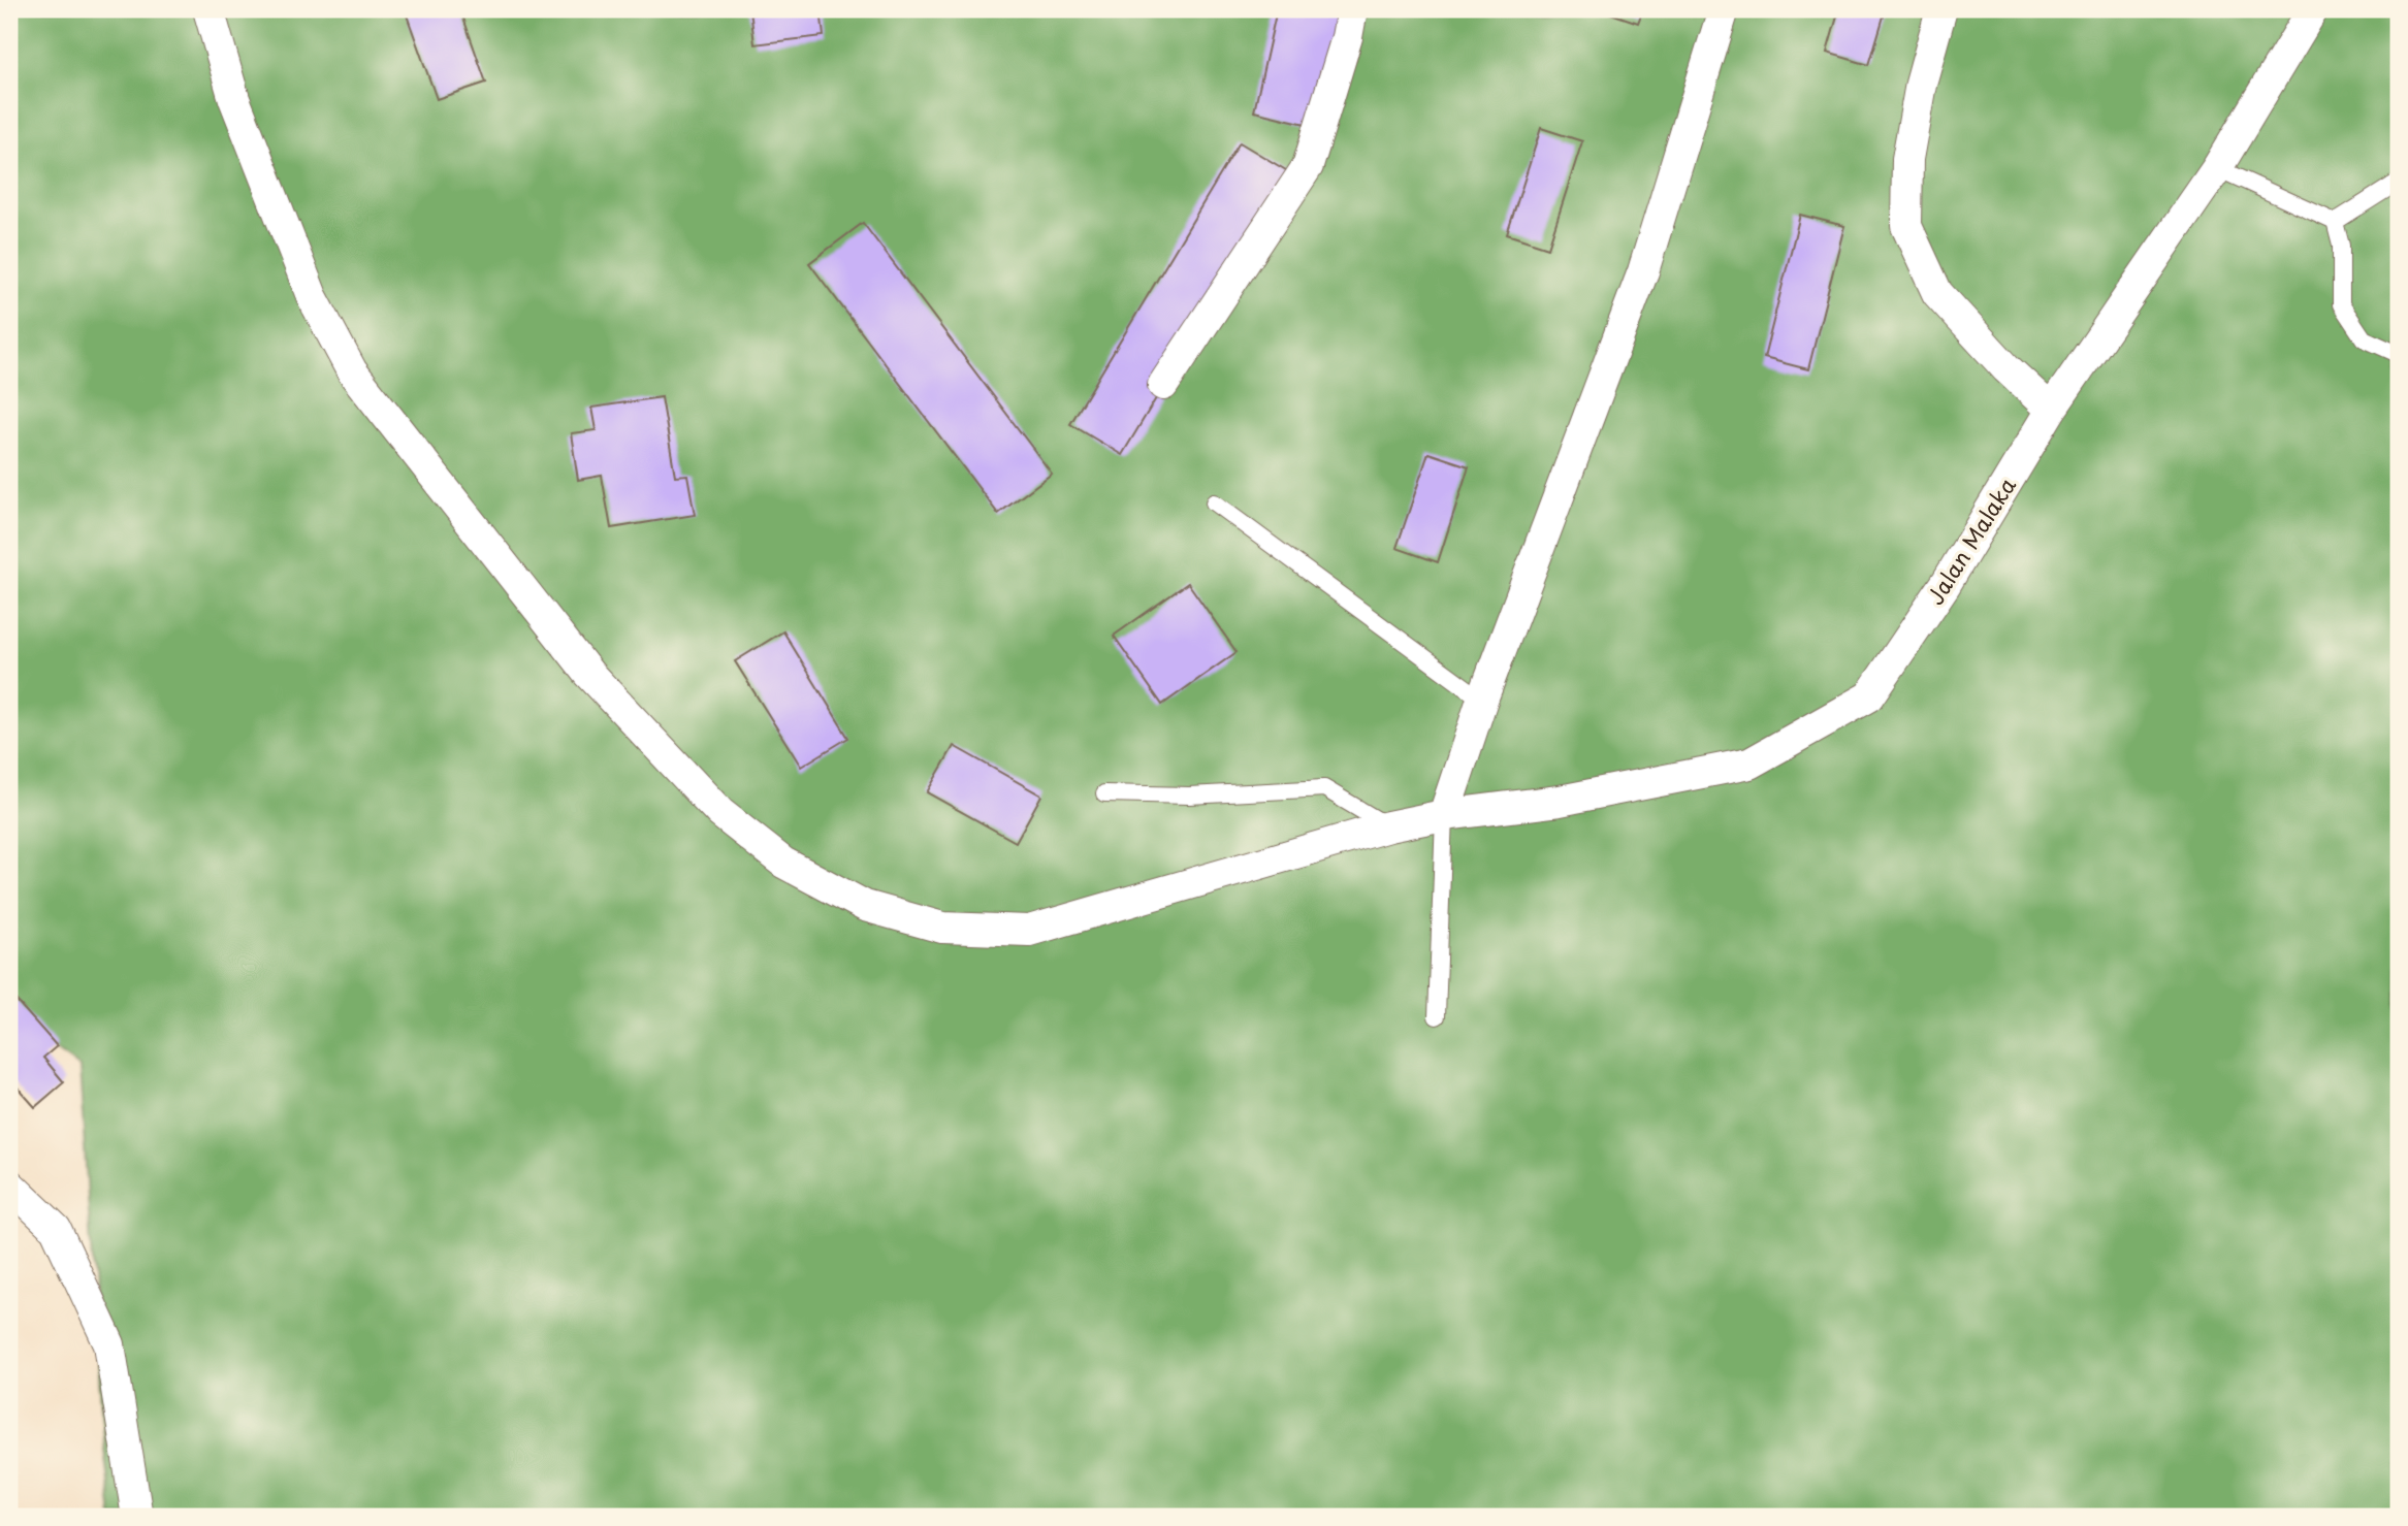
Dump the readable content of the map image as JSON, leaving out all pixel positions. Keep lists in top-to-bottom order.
{
  "streets": {
    "street": ["Jalan Malaka"]
  }
}
